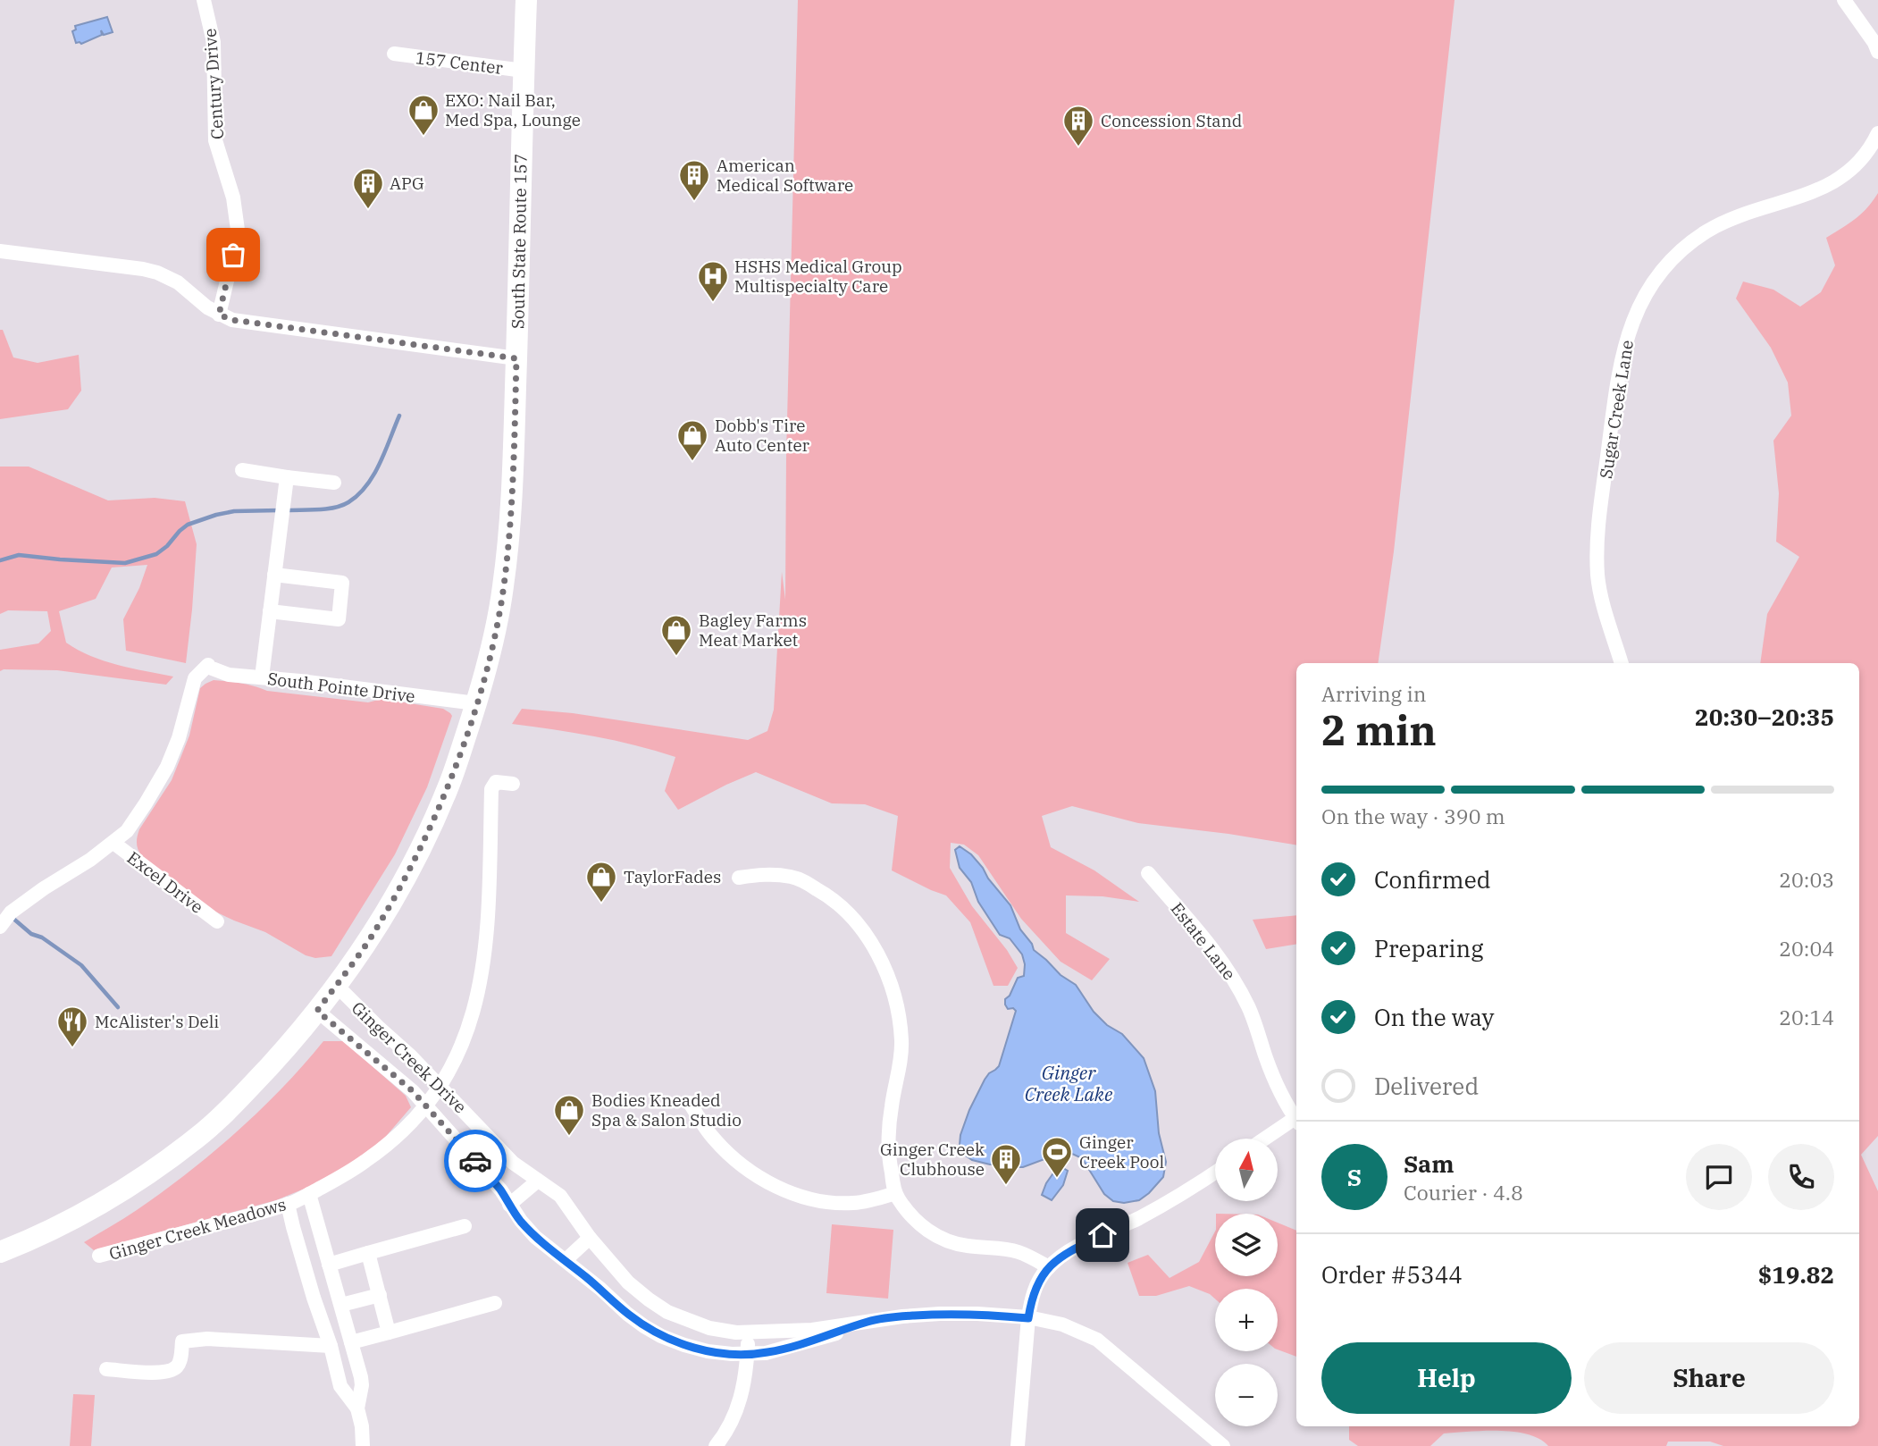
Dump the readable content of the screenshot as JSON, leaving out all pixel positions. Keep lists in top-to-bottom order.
{
  "streets": {
    "main road": ["South State Route 157"],
    "street": [
      "157 Center",
      "Century Drive",
      "Sugar Creek Lane",
      "South Pointe Drive",
      "Excel Drive",
      "Estate Lane",
      "Ginger Creek Drive",
      "Ginger Creek Meadows"
    ]
  },
  "crossings": [
    ["157 Center", "South State Route 157"],
    ["South State Route 157", "South Pointe Drive"],
    ["South State Route 157", "Ginger Creek Drive"],
    ["South Pointe Drive", "Excel Drive"],
    ["Ginger Creek Drive", "Ginger Creek Meadows"]
  ],
  "water": ["Ginger Creek Lake"],
  "places": {
    "shop": [
      "EXO: Nail Bar, Med Spa, Lounge",
      "Dobb's Tire Auto Center",
      "Bagley Farms Meat Market",
      "TaylorFades",
      "Bodies Kneaded Spa & Salon Studio"
    ],
    "building": [
      "Concession Stand",
      "American Medical Software",
      "APG",
      "Ginger Creek Clubhouse"
    ],
    "hospital": ["HSHS Medical Group Multispecialty Care"],
    "restaurant": ["McAlister's Deli"],
    "sports": ["Ginger Creek Pool"]
  },
  "north": "top",
  "page": {
    "heading": ["2 min", "Arriving in", "20:30–20:35"],
    "panel": [
      "Sam",
      "Courier · 4.8",
      "Order #5344",
      "$19.82"
    ],
    "bar": "On the way · 390 m",
    "list": [
      ["Confirmed", "20:03"],
      ["Preparing", "20:04"],
      ["On the way", "20:14"],
      "Delivered"
    ],
    "map_buttons": ["+", "−"],
    "round": "S",
    "buttons": ["Help", "Share"]
  }
}
